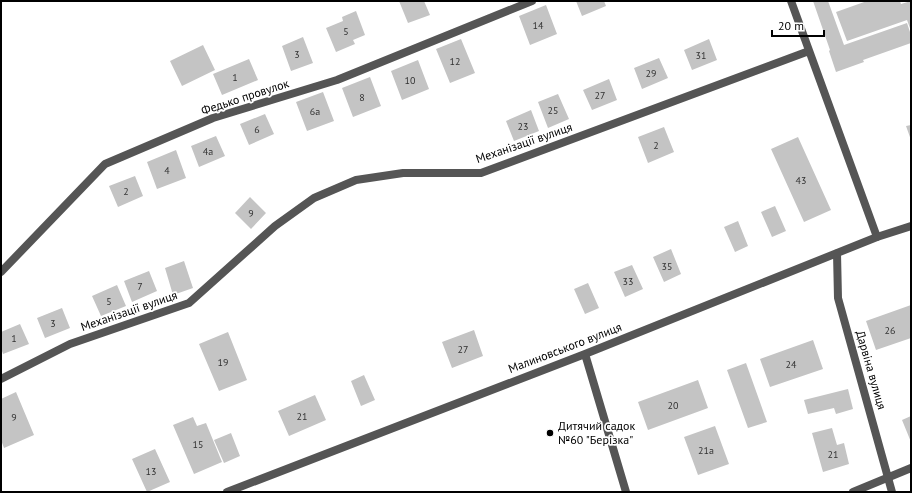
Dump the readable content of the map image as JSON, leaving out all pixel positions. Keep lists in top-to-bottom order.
{
  "streets": {
    "street": [
      "Федько провулок",
      "Механізації вулиця",
      "Малиновського вулиця",
      "Дарвіна вулиця"
    ]
  },
  "crossings": [
    ["Малиновського вулиця", "Дарвіна вулиця"]
  ],
  "places": ["Дитячий садок №60 \"Берізка\""],
  "house_numbers": [
    "14",
    "5",
    "3",
    "31",
    "12",
    "29",
    "1",
    "10",
    "27",
    "8",
    "25",
    "6а",
    "23",
    "6",
    "2",
    "4а",
    "4",
    "43",
    "2",
    "9",
    "35",
    "33",
    "7",
    "5",
    "3",
    "26",
    "1",
    "27",
    "19",
    "24",
    "20",
    "21",
    "9",
    "15",
    "21а",
    "21",
    "13"
  ],
  "scale_bar": "20 m"
}
